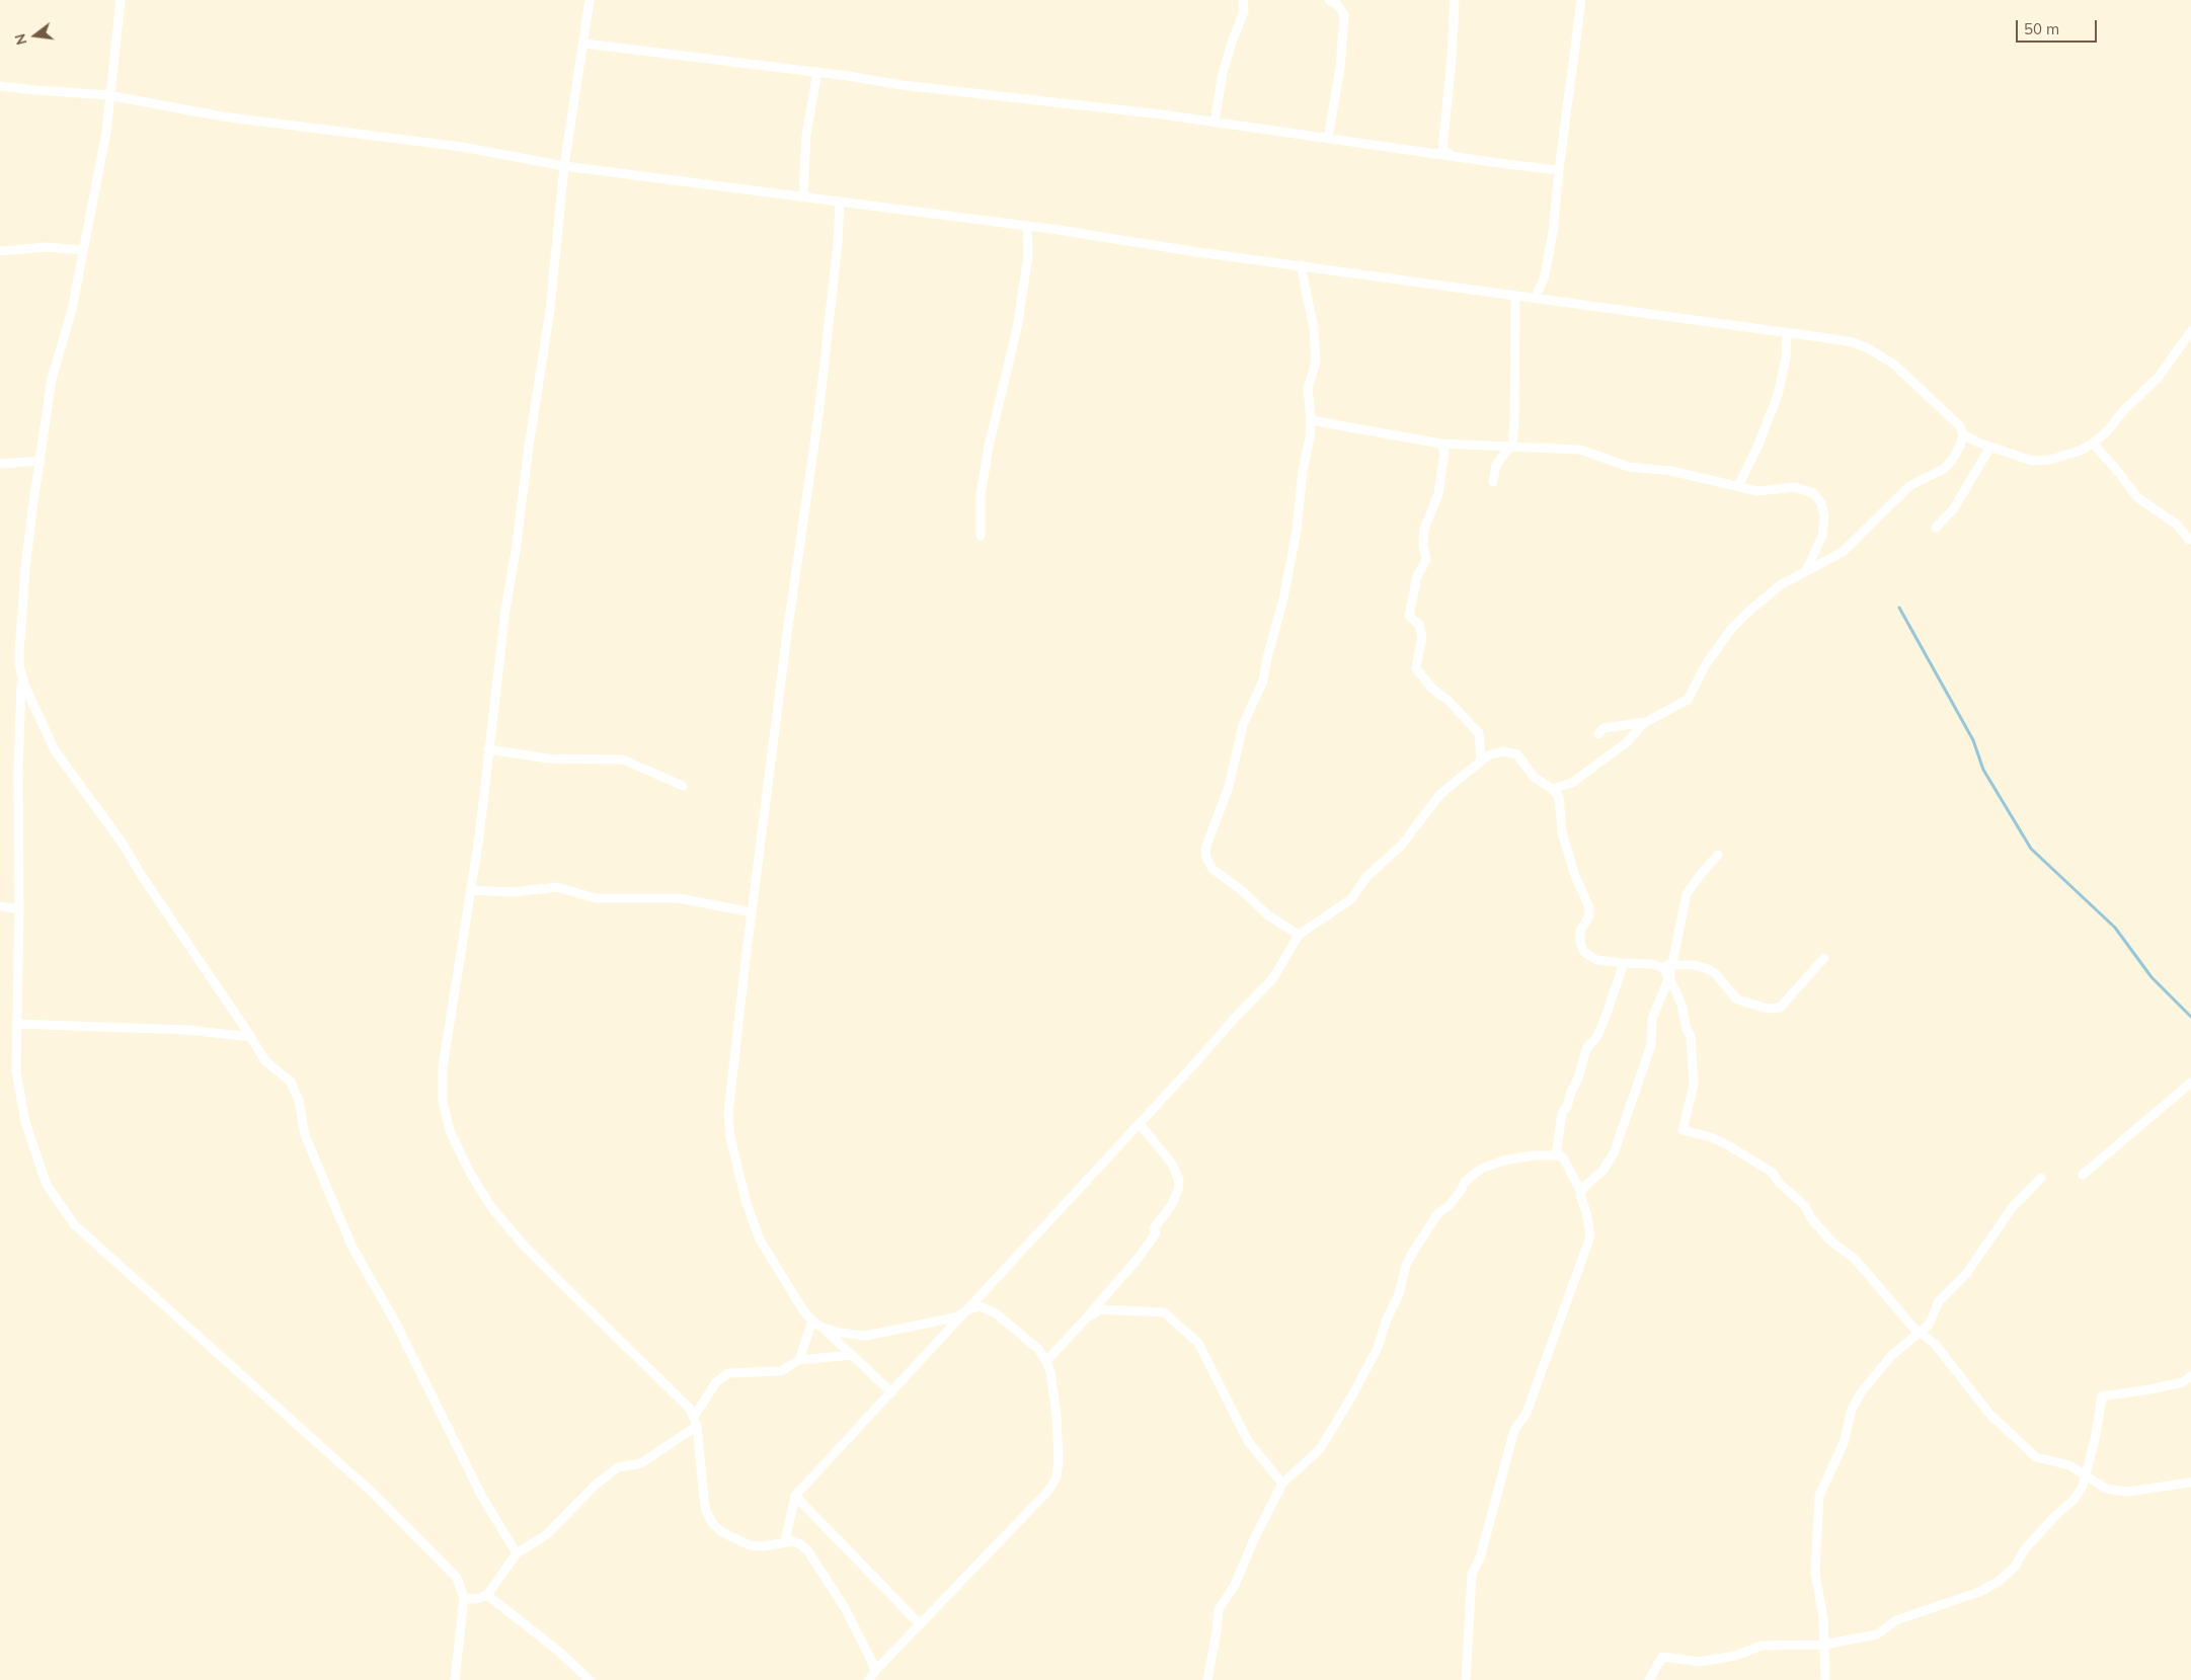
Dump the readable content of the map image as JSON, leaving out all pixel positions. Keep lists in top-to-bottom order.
{
  "scale_bar": "50 m",
  "north": "left"
}
